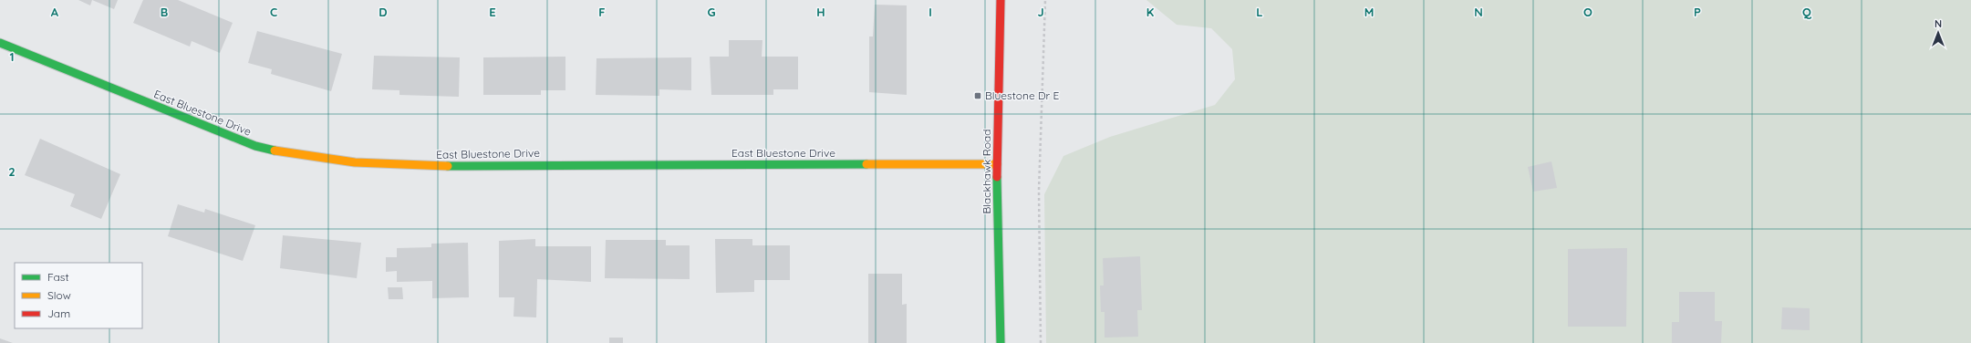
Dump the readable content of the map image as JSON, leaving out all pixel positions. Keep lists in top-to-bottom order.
{
  "streets": {
    "street": ["East Bluestone Drive", "Blackhawk Road"]
  },
  "crossings": [
    ["East Bluestone Drive", "Blackhawk Road"]
  ],
  "places": {
    "transit": ["Bluestone Dr E"]
  },
  "legend": ["Fast", "Slow", "Jam"],
  "north": "top",
  "grid": {
    "columns": [
      "A",
      "B",
      "C",
      "D",
      "E",
      "F",
      "G",
      "H",
      "I",
      "J",
      "K",
      "L",
      "M",
      "N",
      "O",
      "P",
      "Q"
    ],
    "rows": ["1", "2"]
  }
}
